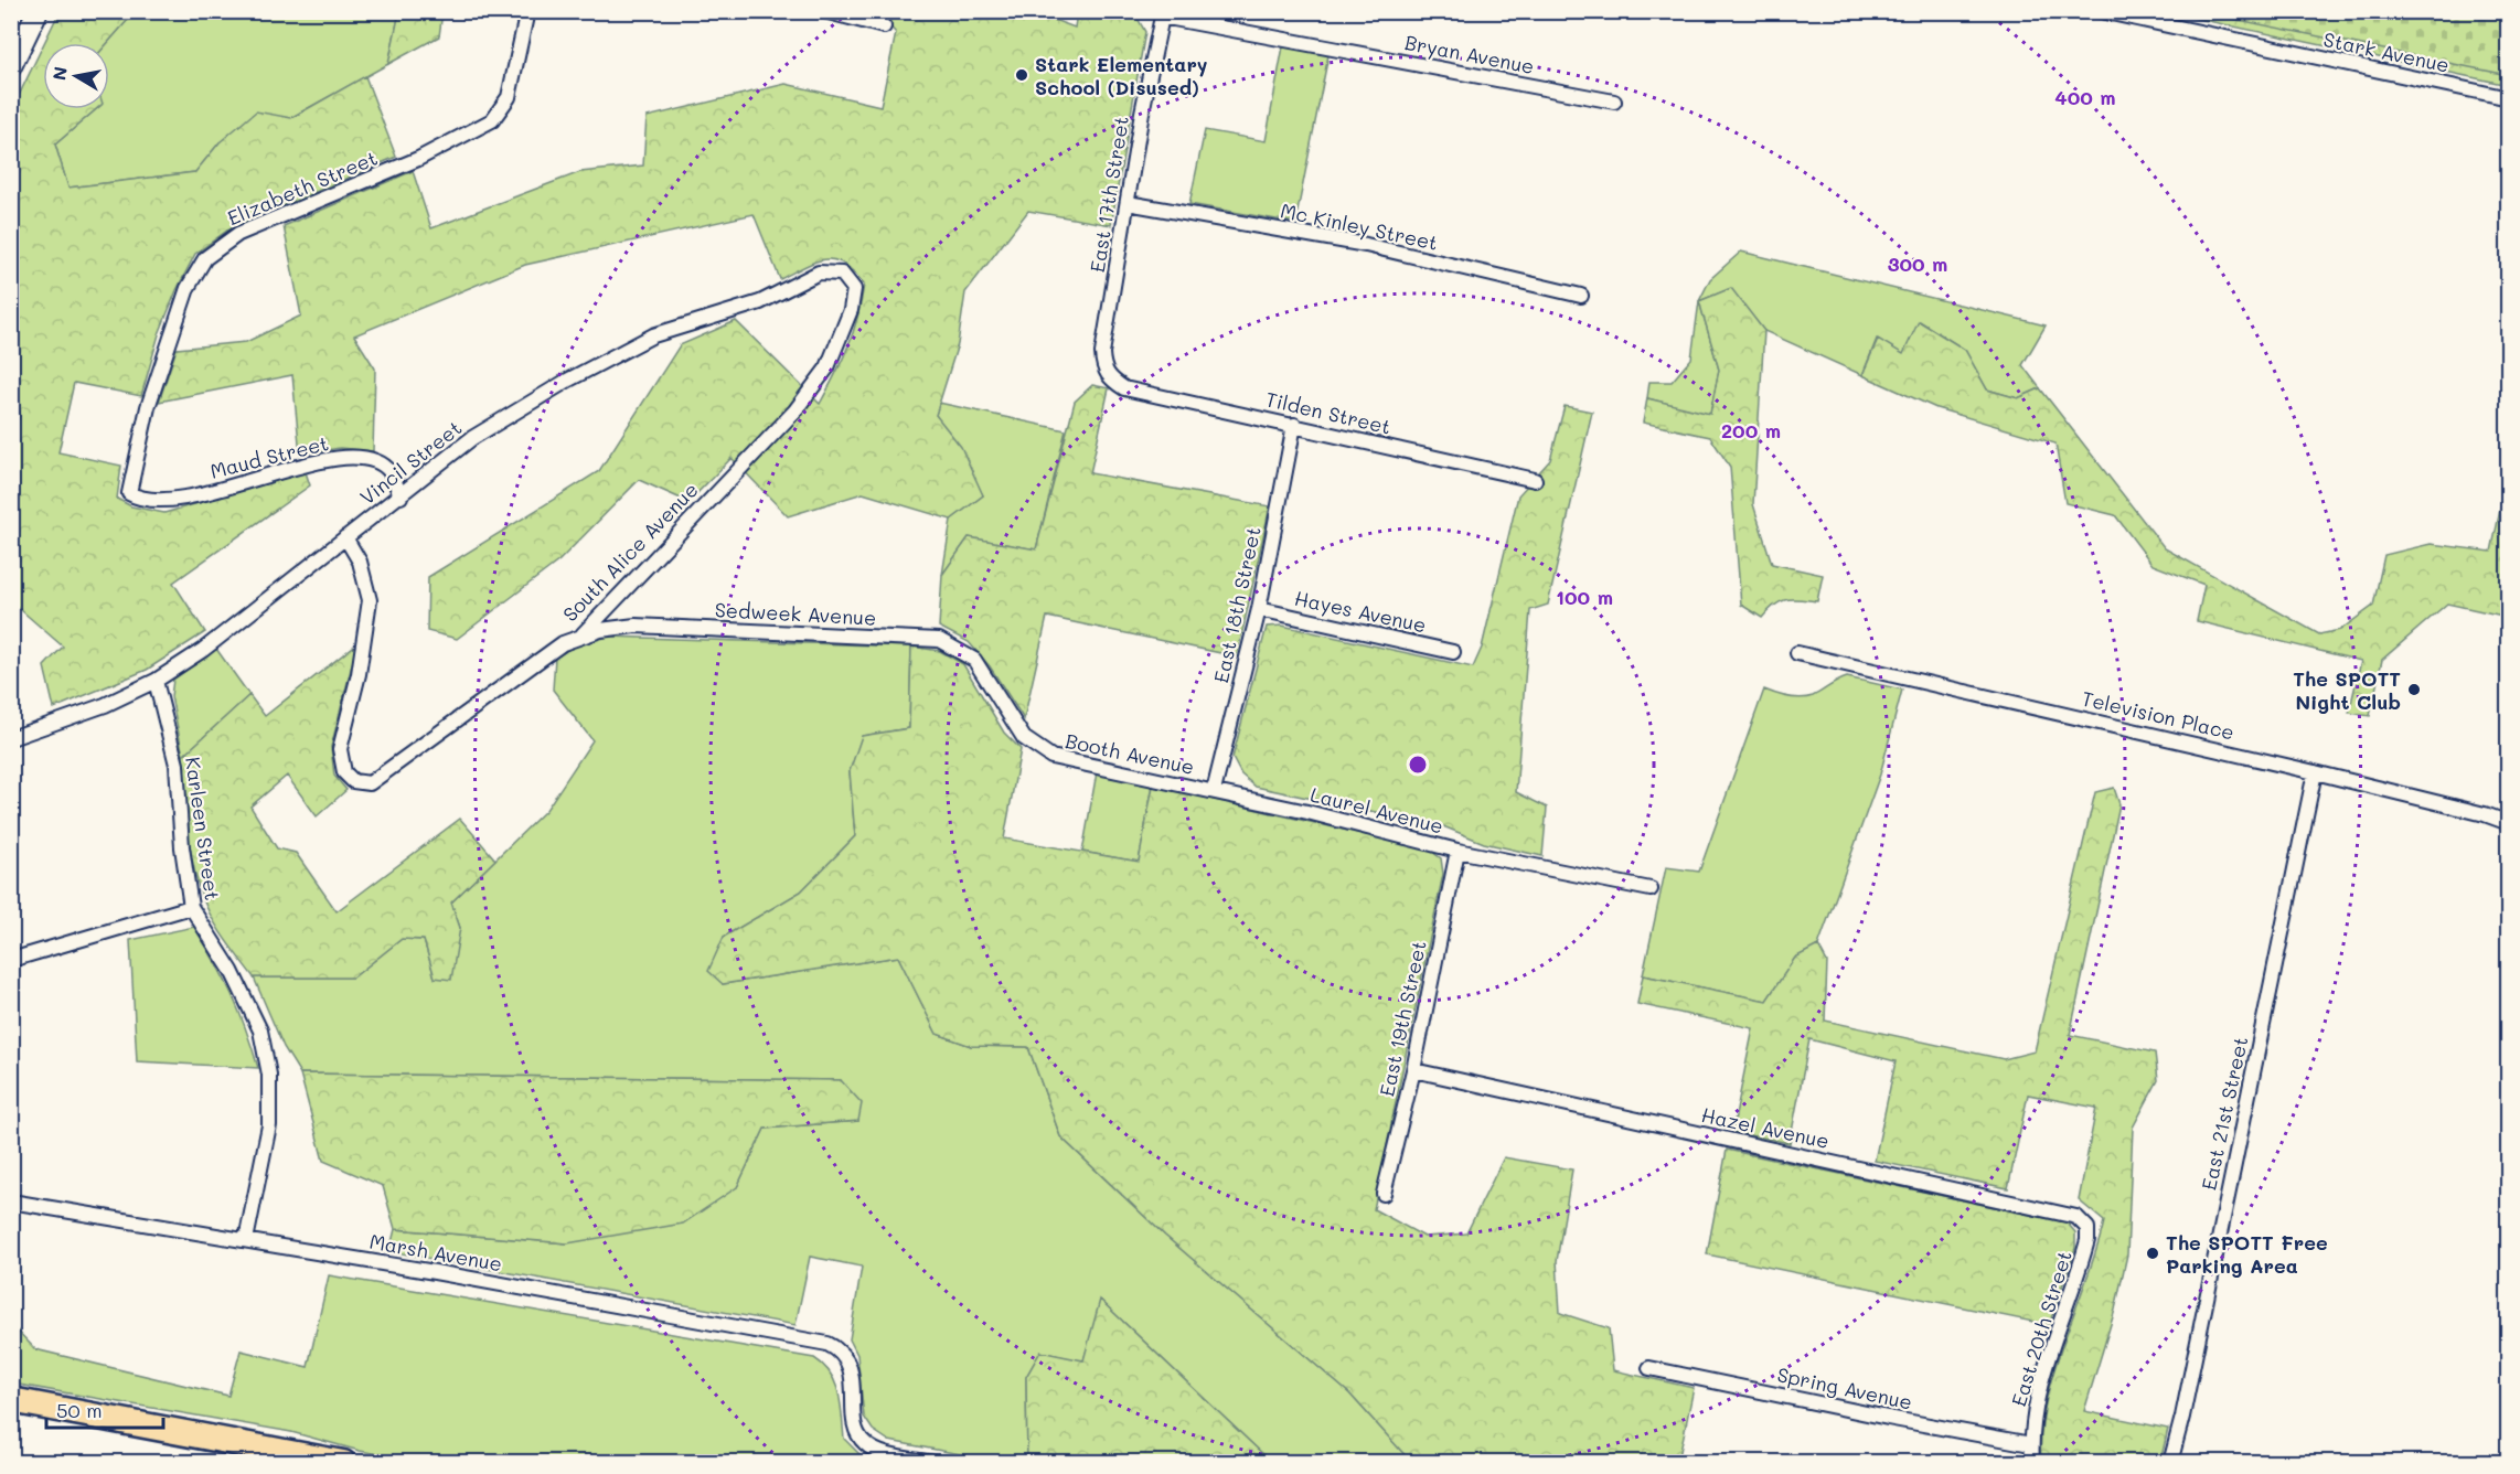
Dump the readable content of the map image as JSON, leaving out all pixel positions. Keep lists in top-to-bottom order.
{
  "streets": {
    "street": [
      "Stark Avenue",
      "Bryan Avenue",
      "Elizabeth Street",
      "East 17th Street",
      "Mc Kinley Street",
      "Tilden Street",
      "Maud Street",
      "Vincil Street",
      "South Alice Avenue",
      "East 18th Street",
      "Hayes Avenue",
      "Sedweek Avenue",
      "Television Place",
      "Booth Avenue",
      "Laurel Avenue",
      "Karleen Street",
      "East 19th Street",
      "East 21st Street",
      "Hazel Avenue",
      "Marsh Avenue",
      "East 20th Street",
      "Spring Avenue"
    ]
  },
  "crossings": [
    ["Bryan Avenue", "East 17th Street"],
    ["Elizabeth Street", "Maud Street"],
    ["East 17th Street", "Mc Kinley Street"],
    ["East 17th Street", "Tilden Street"],
    ["Tilden Street", "East 18th Street"],
    ["Maud Street", "Vincil Street"],
    ["Vincil Street", "South Alice Avenue"],
    ["Vincil Street", "Karleen Street"],
    ["South Alice Avenue", "Sedweek Avenue"],
    ["East 18th Street", "Hayes Avenue"],
    ["East 18th Street", "Booth Avenue"],
    ["East 18th Street", "Laurel Avenue"],
    ["Sedweek Avenue", "Booth Avenue"],
    ["Television Place", "East 21st Street"],
    ["Booth Avenue", "Laurel Avenue"],
    ["Laurel Avenue", "East 19th Street"],
    ["Karleen Street", "Marsh Avenue"],
    ["East 19th Street", "Hazel Avenue"],
    ["Hazel Avenue", "East 20th Street"],
    ["East 20th Street", "Spring Avenue"]
  ],
  "places": ["Stark Elementary School (Disused)", "The SPOTT Night Club", "The SPOTT Free Parking Area"],
  "scale_bar": "50 m",
  "north": "left",
  "rings": [
    "400 m",
    "300 m",
    "200 m",
    "100 m"
  ]
}
